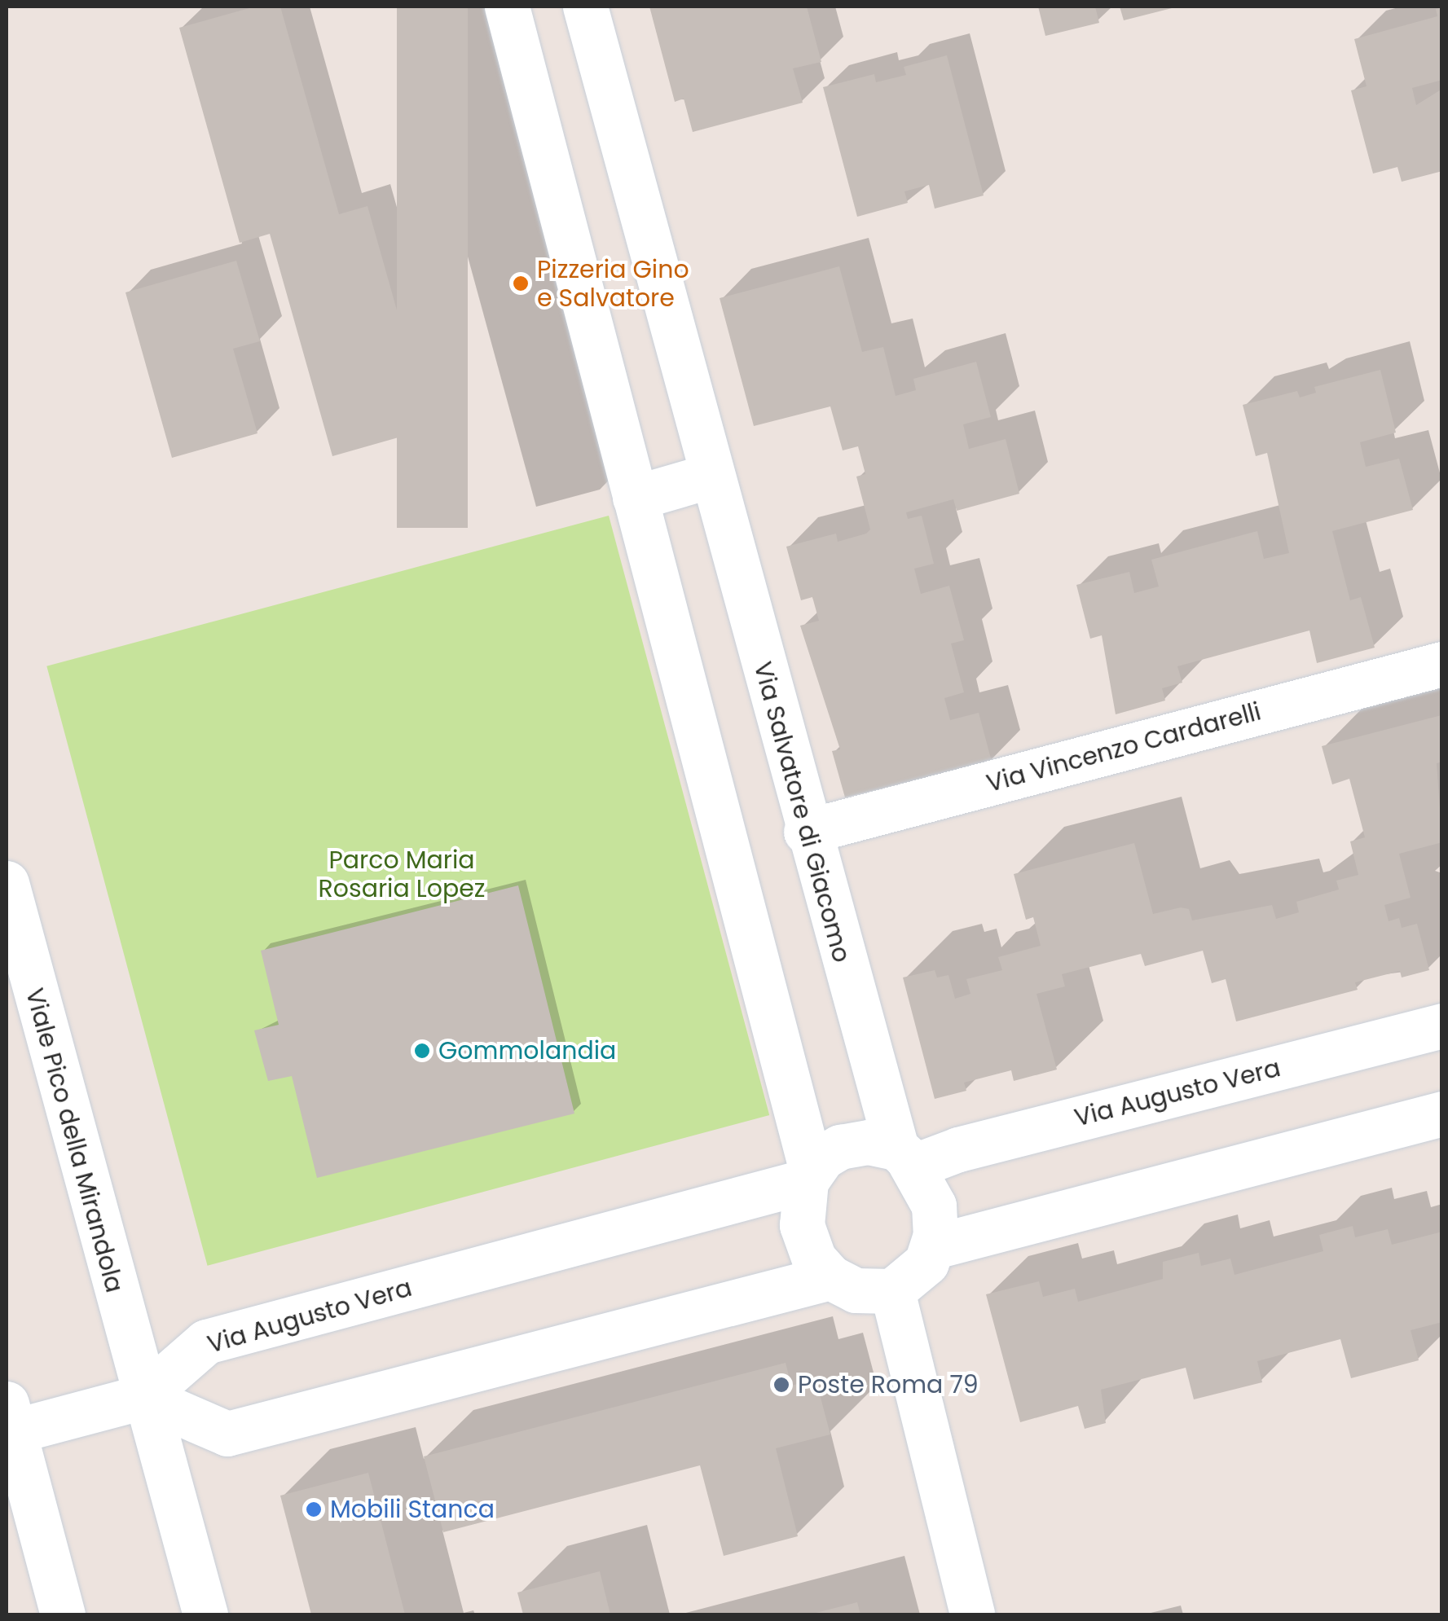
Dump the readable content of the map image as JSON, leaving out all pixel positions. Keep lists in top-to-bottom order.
{
  "streets": {
    "street": [
      "Via Vincenzo Cardarelli",
      "Via Salvatore di Giacomo",
      "Via Augusto Vera",
      "Viale Pico della Mirandola"
    ]
  },
  "crossings": [
    ["Via Vincenzo Cardarelli", "Via Salvatore di Giacomo"],
    ["Via Salvatore di Giacomo", "Via Augusto Vera"],
    ["Via Augusto Vera", "Viale Pico della Mirandola"]
  ],
  "parks": ["Parco Maria Rosaria Lopez"],
  "places": [
    "Pizzeria Gino e Salvatore",
    "Gommolandia",
    "Poste Roma 79",
    "Mobili Stanca"
  ]
}
